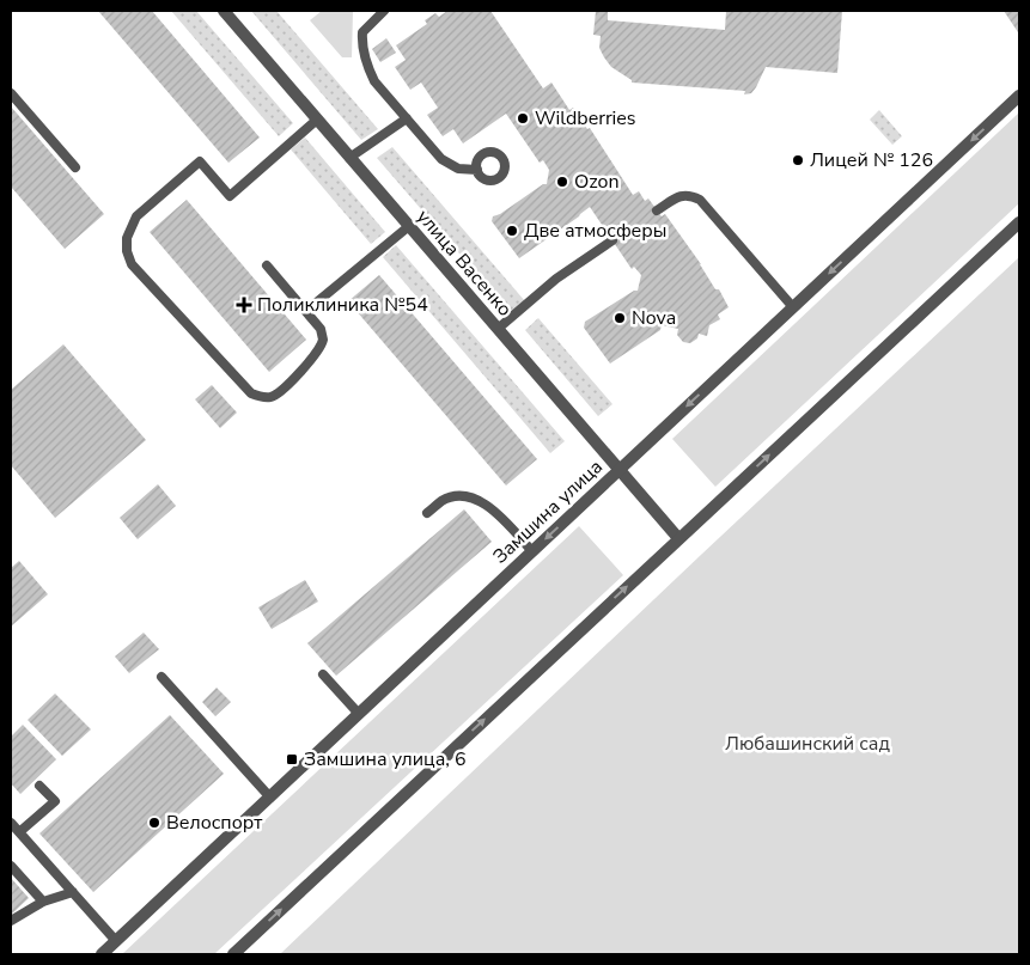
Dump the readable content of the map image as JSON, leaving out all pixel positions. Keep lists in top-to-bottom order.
{
  "streets": {
    "street": ["улица Васенко", "Замшина улица"]
  },
  "crossings": [
    ["улица Васенко", "Замшина улица"]
  ],
  "parks": ["Любашинский сад"],
  "places": {
    "other": [
      "Wildberries",
      "Лицей № 126",
      "Ozon",
      "Две атмосферы",
      "Nova",
      "Велоспорт"
    ],
    "health": ["Поликлиника №54"],
    "transit": ["Замшина улица, 6"]
  }
}
